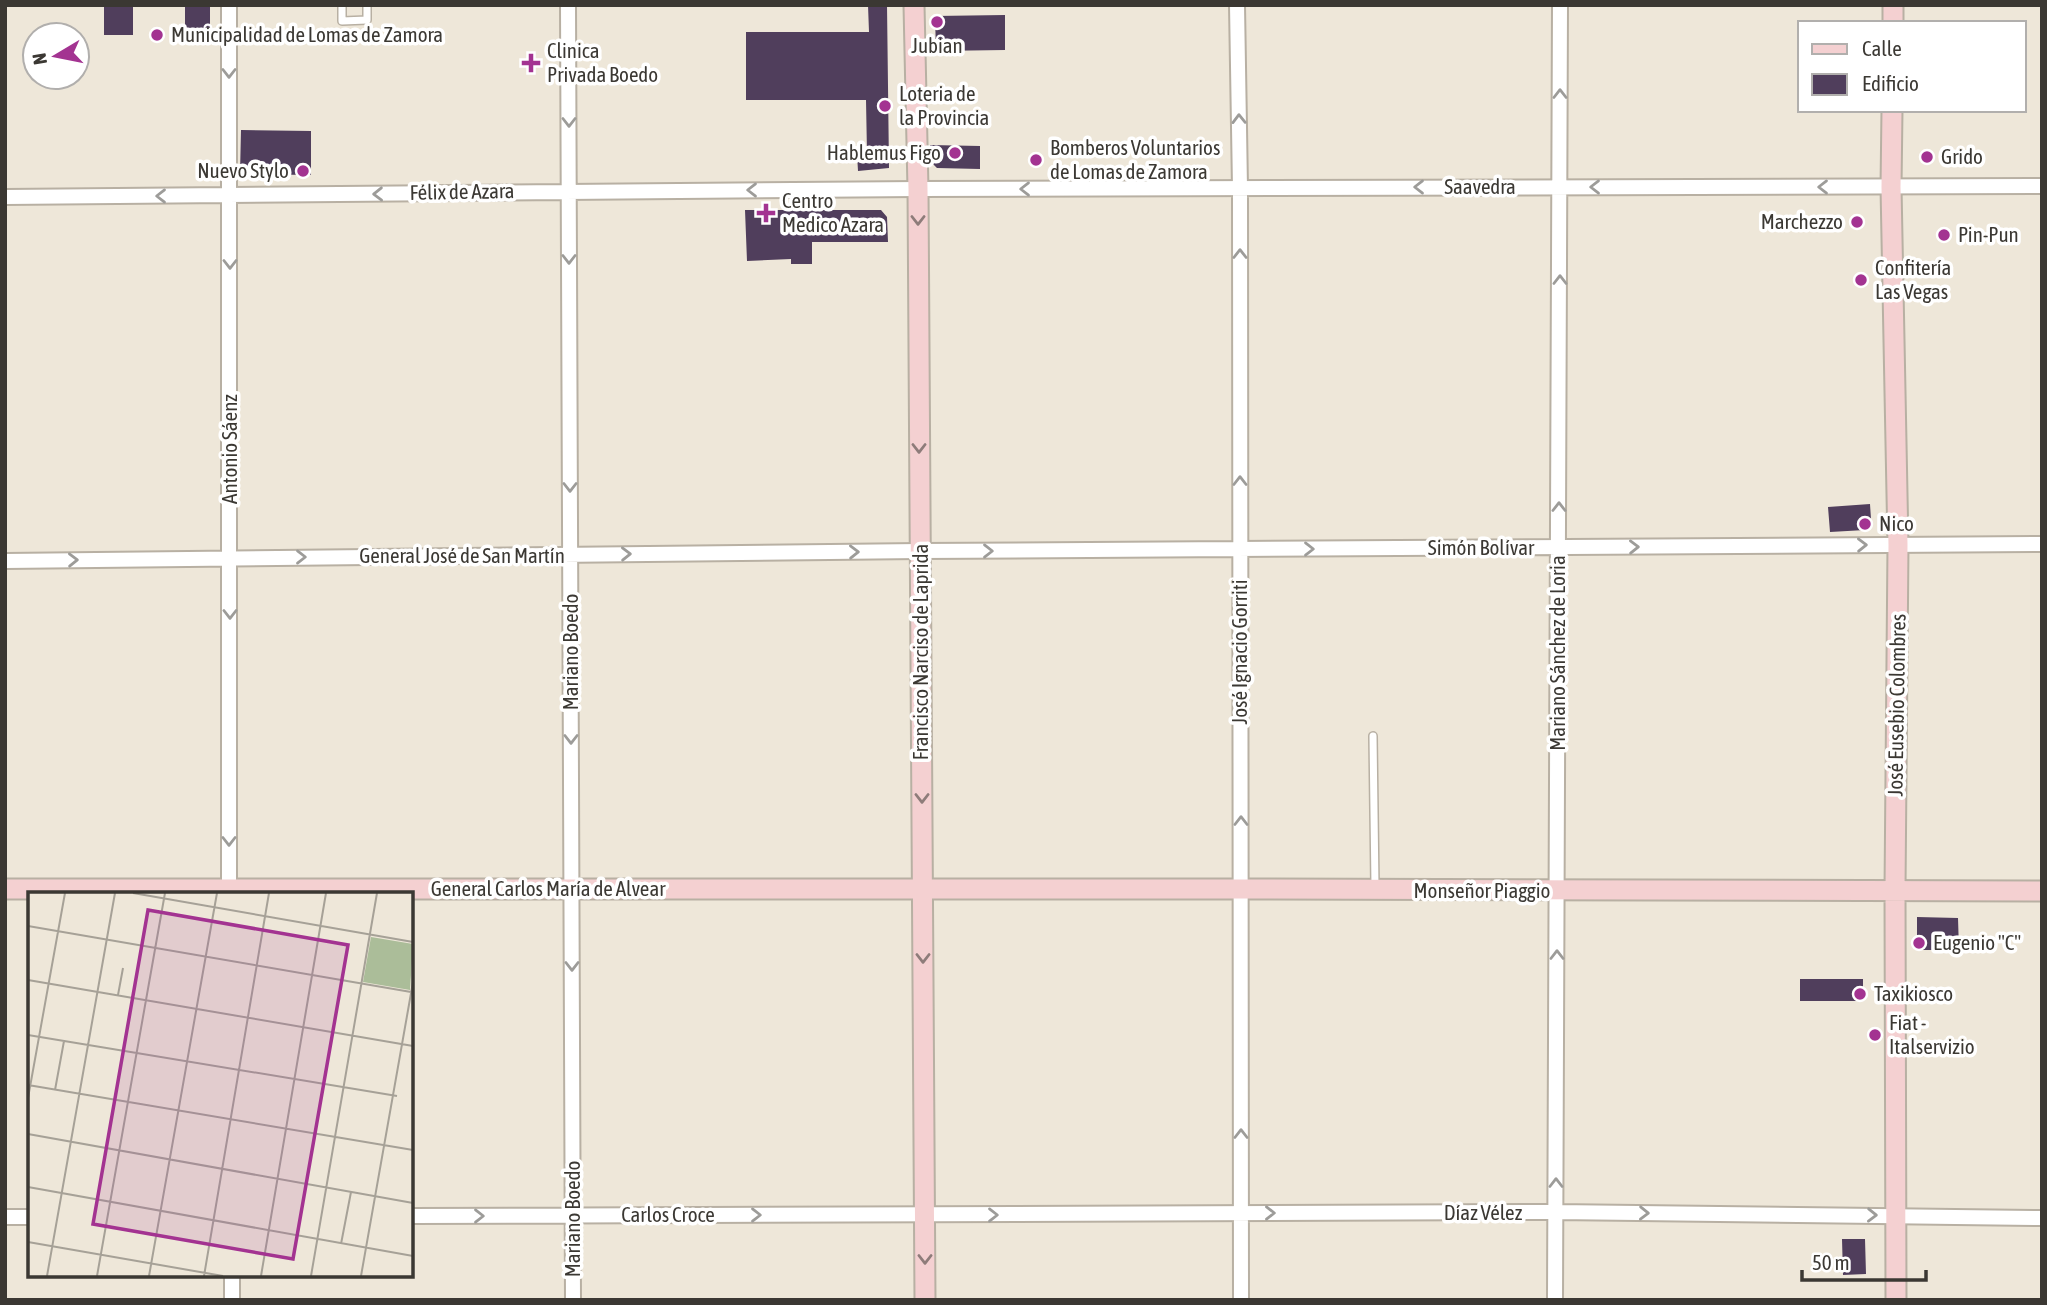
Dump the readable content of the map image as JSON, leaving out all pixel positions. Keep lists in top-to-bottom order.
{
  "streets": {
    "street": [
      "Saavedra",
      "Félix de Azara",
      "Antonio Sáenz",
      "Simón Bolívar",
      "General José de San Martín",
      "Mariano Boedo",
      "Francisco Narciso de Laprida",
      "José Ignacio Gorriti",
      "Mariano Sánchez de Loria",
      "José Eusebio Colombres",
      "General Carlos María de Alvear",
      "Monseñor Piaggio",
      "Díaz Vélez",
      "Carlos Croce"
    ]
  },
  "crossings": [
    ["Saavedra", "Félix de Azara"],
    ["Saavedra", "Francisco Narciso de Laprida"],
    ["Saavedra", "José Ignacio Gorriti"],
    ["Saavedra", "Mariano Sánchez de Loria"],
    ["Saavedra", "José Eusebio Colombres"],
    ["Félix de Azara", "Antonio Sáenz"],
    ["Félix de Azara", "Mariano Boedo"],
    ["Félix de Azara", "Francisco Narciso de Laprida"],
    ["Antonio Sáenz", "General José de San Martín"],
    ["Antonio Sáenz", "General Carlos María de Alvear"],
    ["Simón Bolívar", "General José de San Martín"],
    ["Simón Bolívar", "Francisco Narciso de Laprida"],
    ["Simón Bolívar", "José Ignacio Gorriti"],
    ["Simón Bolívar", "Mariano Sánchez de Loria"],
    ["Simón Bolívar", "José Eusebio Colombres"],
    ["General José de San Martín", "Mariano Boedo"],
    ["General José de San Martín", "Francisco Narciso de Laprida"],
    ["Mariano Boedo", "General Carlos María de Alvear"],
    ["Mariano Boedo", "Carlos Croce"],
    ["Francisco Narciso de Laprida", "General Carlos María de Alvear"],
    ["Francisco Narciso de Laprida", "Monseñor Piaggio"],
    ["Francisco Narciso de Laprida", "Díaz Vélez"],
    ["Francisco Narciso de Laprida", "Carlos Croce"],
    ["José Ignacio Gorriti", "Monseñor Piaggio"],
    ["José Ignacio Gorriti", "Díaz Vélez"],
    ["Mariano Sánchez de Loria", "Monseñor Piaggio"],
    ["Mariano Sánchez de Loria", "Díaz Vélez"],
    ["José Eusebio Colombres", "Monseñor Piaggio"],
    ["José Eusebio Colombres", "Díaz Vélez"],
    ["General Carlos María de Alvear", "Monseñor Piaggio"],
    ["Díaz Vélez", "Carlos Croce"]
  ],
  "one_way": [
    "Saavedra",
    "Félix de Azara",
    "Antonio Sáenz",
    "Simón Bolívar",
    "General José de San Martín",
    "Mariano Boedo",
    "Francisco Narciso de Laprida",
    "José Ignacio Gorriti",
    "Mariano Sánchez de Loria",
    "Díaz Vélez",
    "Carlos Croce"
  ],
  "places": {
    "other": [
      "Jubian",
      "Municipalidad de Lomas de Zamora",
      "Loteria de la Provincia",
      "Hablemus Figo",
      "Grido",
      "Bomberos Voluntarios de Lomas de Zamora",
      "Nuevo Stylo",
      "Marchezzo",
      "Pin-Pun",
      "Confitería Las Vegas",
      "Nico",
      "Eugenio \"C\"",
      "Taxikiosco",
      "Fiat - Italservizio"
    ],
    "health": ["Clinica Privada Boedo", "Centro Medico Azara"]
  },
  "legend": ["Calle", "Edificio"],
  "scale_bar": "50 m",
  "north": "left"
}
